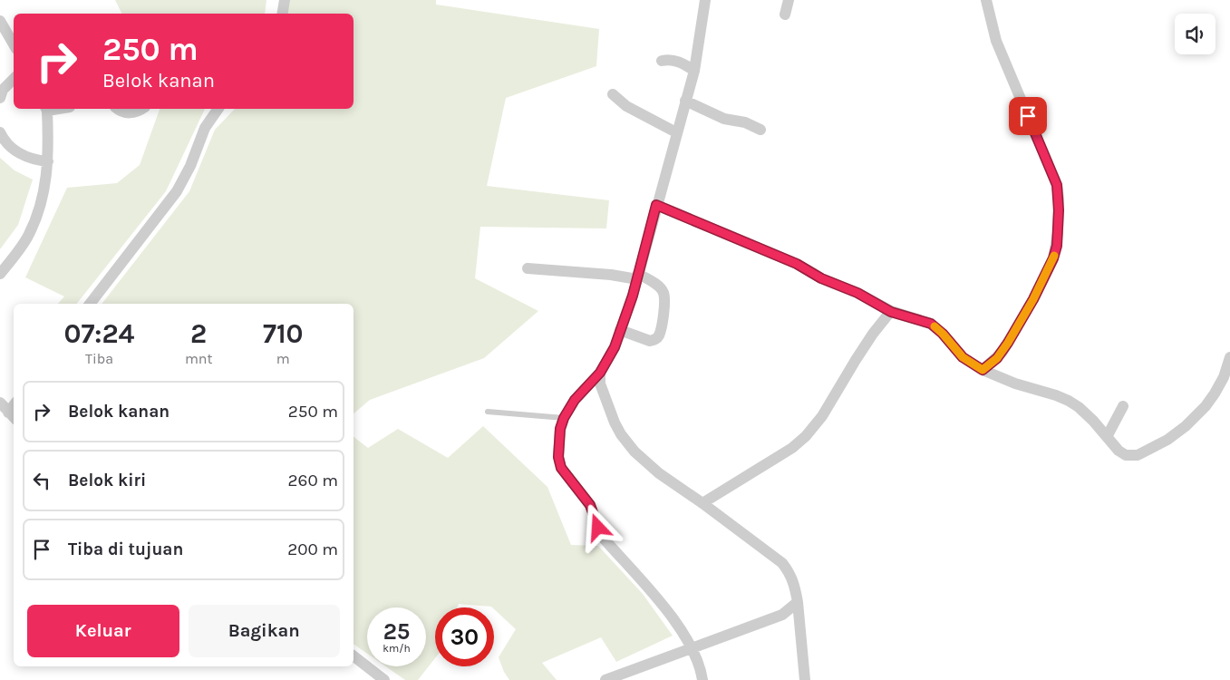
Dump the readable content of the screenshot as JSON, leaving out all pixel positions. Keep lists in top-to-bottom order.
{
  "page": {
    "turn": ["250 m", "Belok kanan"],
    "eta": [
      "07:24",
      "Tiba",
      "2",
      "mnt",
      "710",
      "m"
    ],
    "list": [
      {
        "name": "Belok kanan",
        "value": "250 m"
      },
      {
        "name": "Belok kiri",
        "value": "260 m"
      },
      {
        "name": "Tiba di tujuan",
        "value": "200 m"
      }
    ],
    "buttons": ["Keluar", "Bagikan"],
    "speed": "25 km/h",
    "limit": "30"
  }
}
